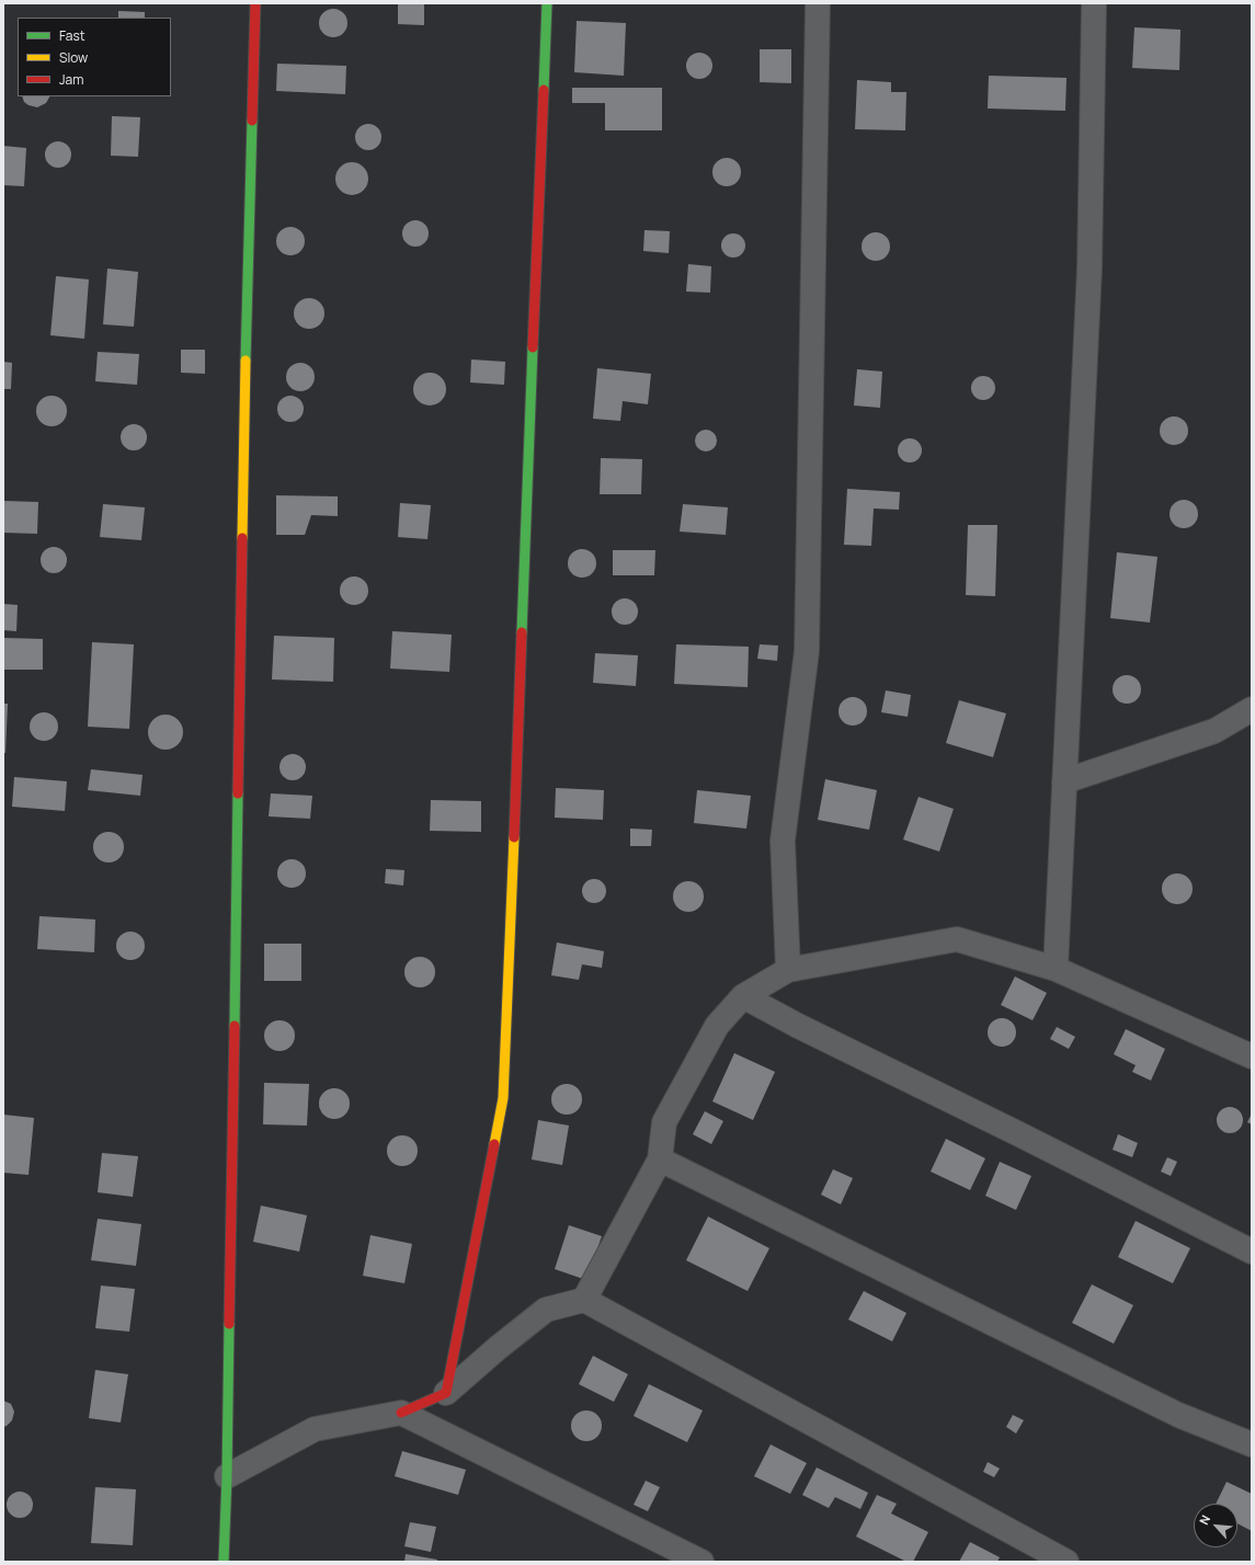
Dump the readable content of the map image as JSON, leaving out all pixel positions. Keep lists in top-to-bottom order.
{
  "legend": ["Fast", "Slow", "Jam"],
  "north": "top left"
}
